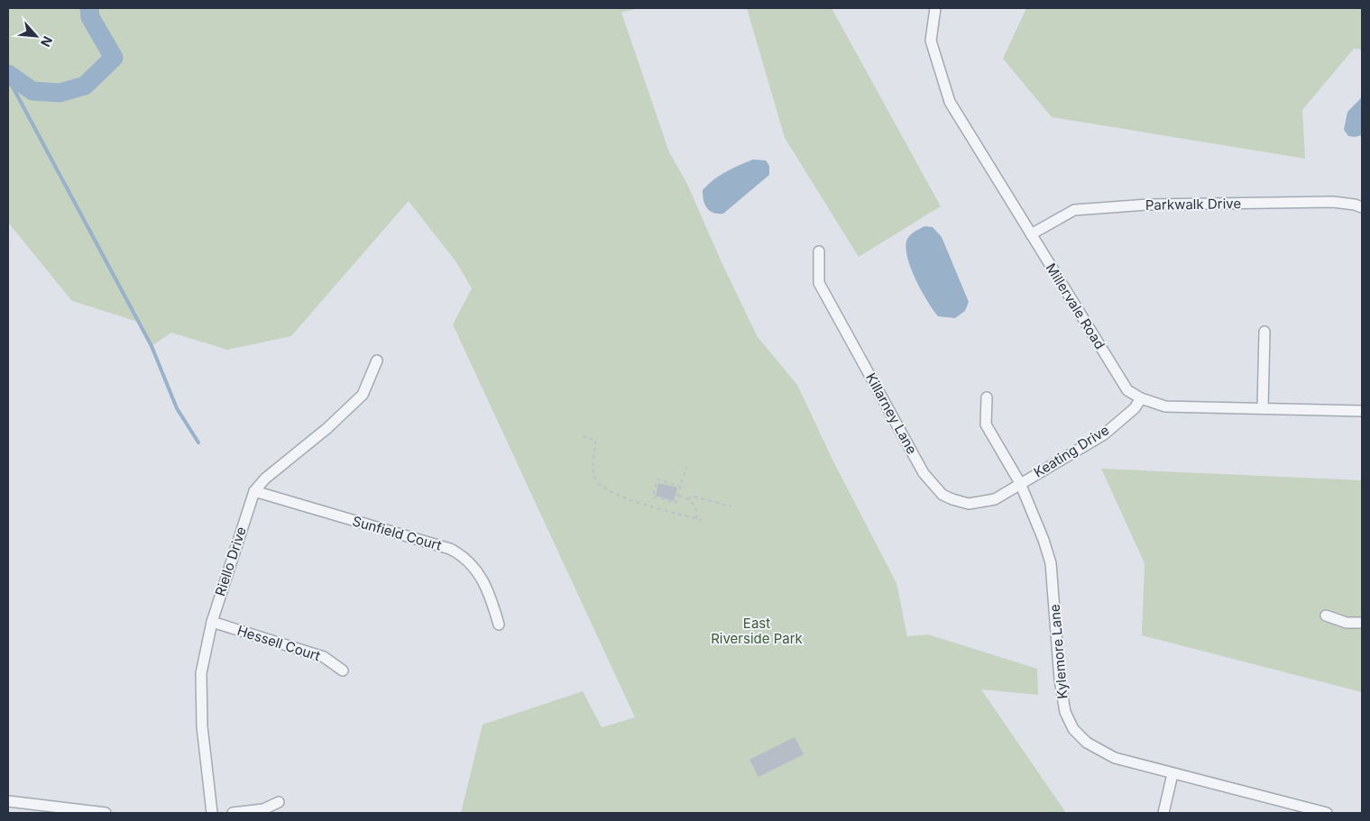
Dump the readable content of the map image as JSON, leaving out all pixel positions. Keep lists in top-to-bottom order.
{
  "streets": {
    "street": [
      "Parkwalk Drive",
      "Millervale Road",
      "Killarney Lane",
      "Keating Drive",
      "Sunfield Court",
      "Riello Drive",
      "Hessell Court",
      "Kylemore Lane"
    ]
  },
  "crossings": [
    ["Parkwalk Drive", "Millervale Road"],
    ["Millervale Road", "Keating Drive"],
    ["Killarney Lane", "Keating Drive"],
    ["Killarney Lane", "Kylemore Lane"],
    ["Keating Drive", "Kylemore Lane"],
    ["Sunfield Court", "Riello Drive"],
    ["Riello Drive", "Hessell Court"]
  ],
  "parks": ["East Riverside Park"],
  "north": "bottom right"
}
